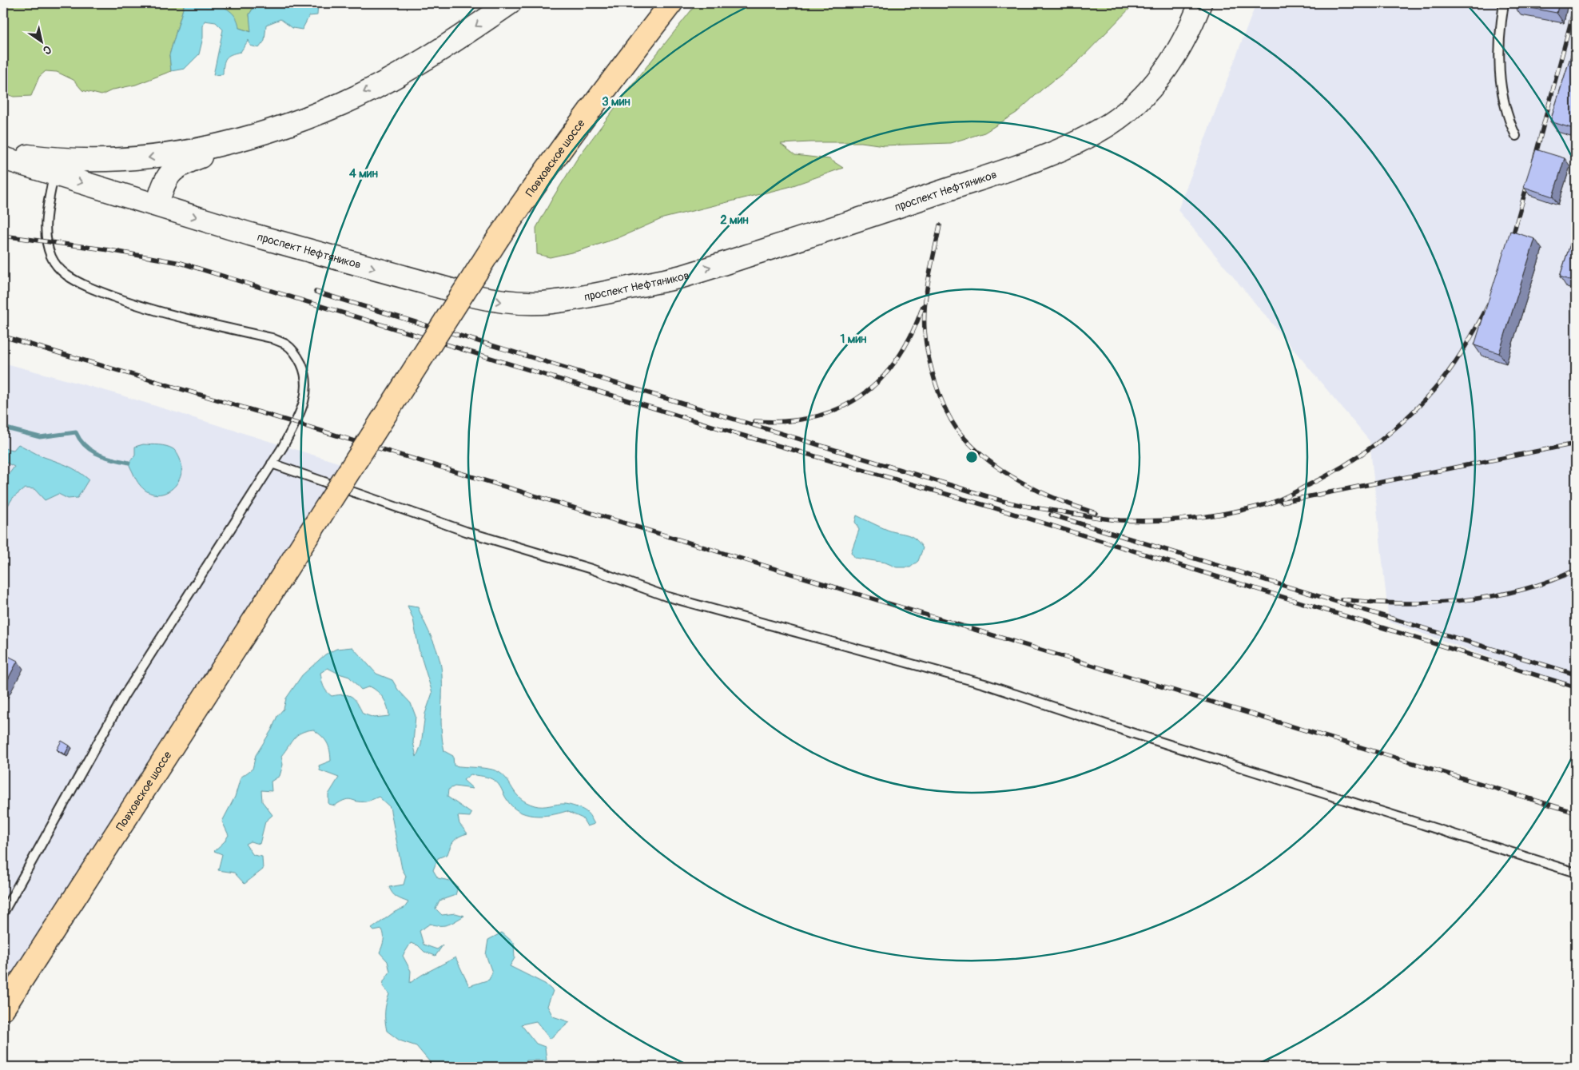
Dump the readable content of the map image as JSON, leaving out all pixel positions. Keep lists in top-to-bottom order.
{
  "streets": {
    "main road": ["Повховское шоссе", "проспект Нефтяников"]
  },
  "one_way": ["проспект Нефтяников"],
  "north": "bottom right",
  "rings": [
    "3 мин",
    "4 мин",
    "2 мин",
    "1 мин"
  ]
}
